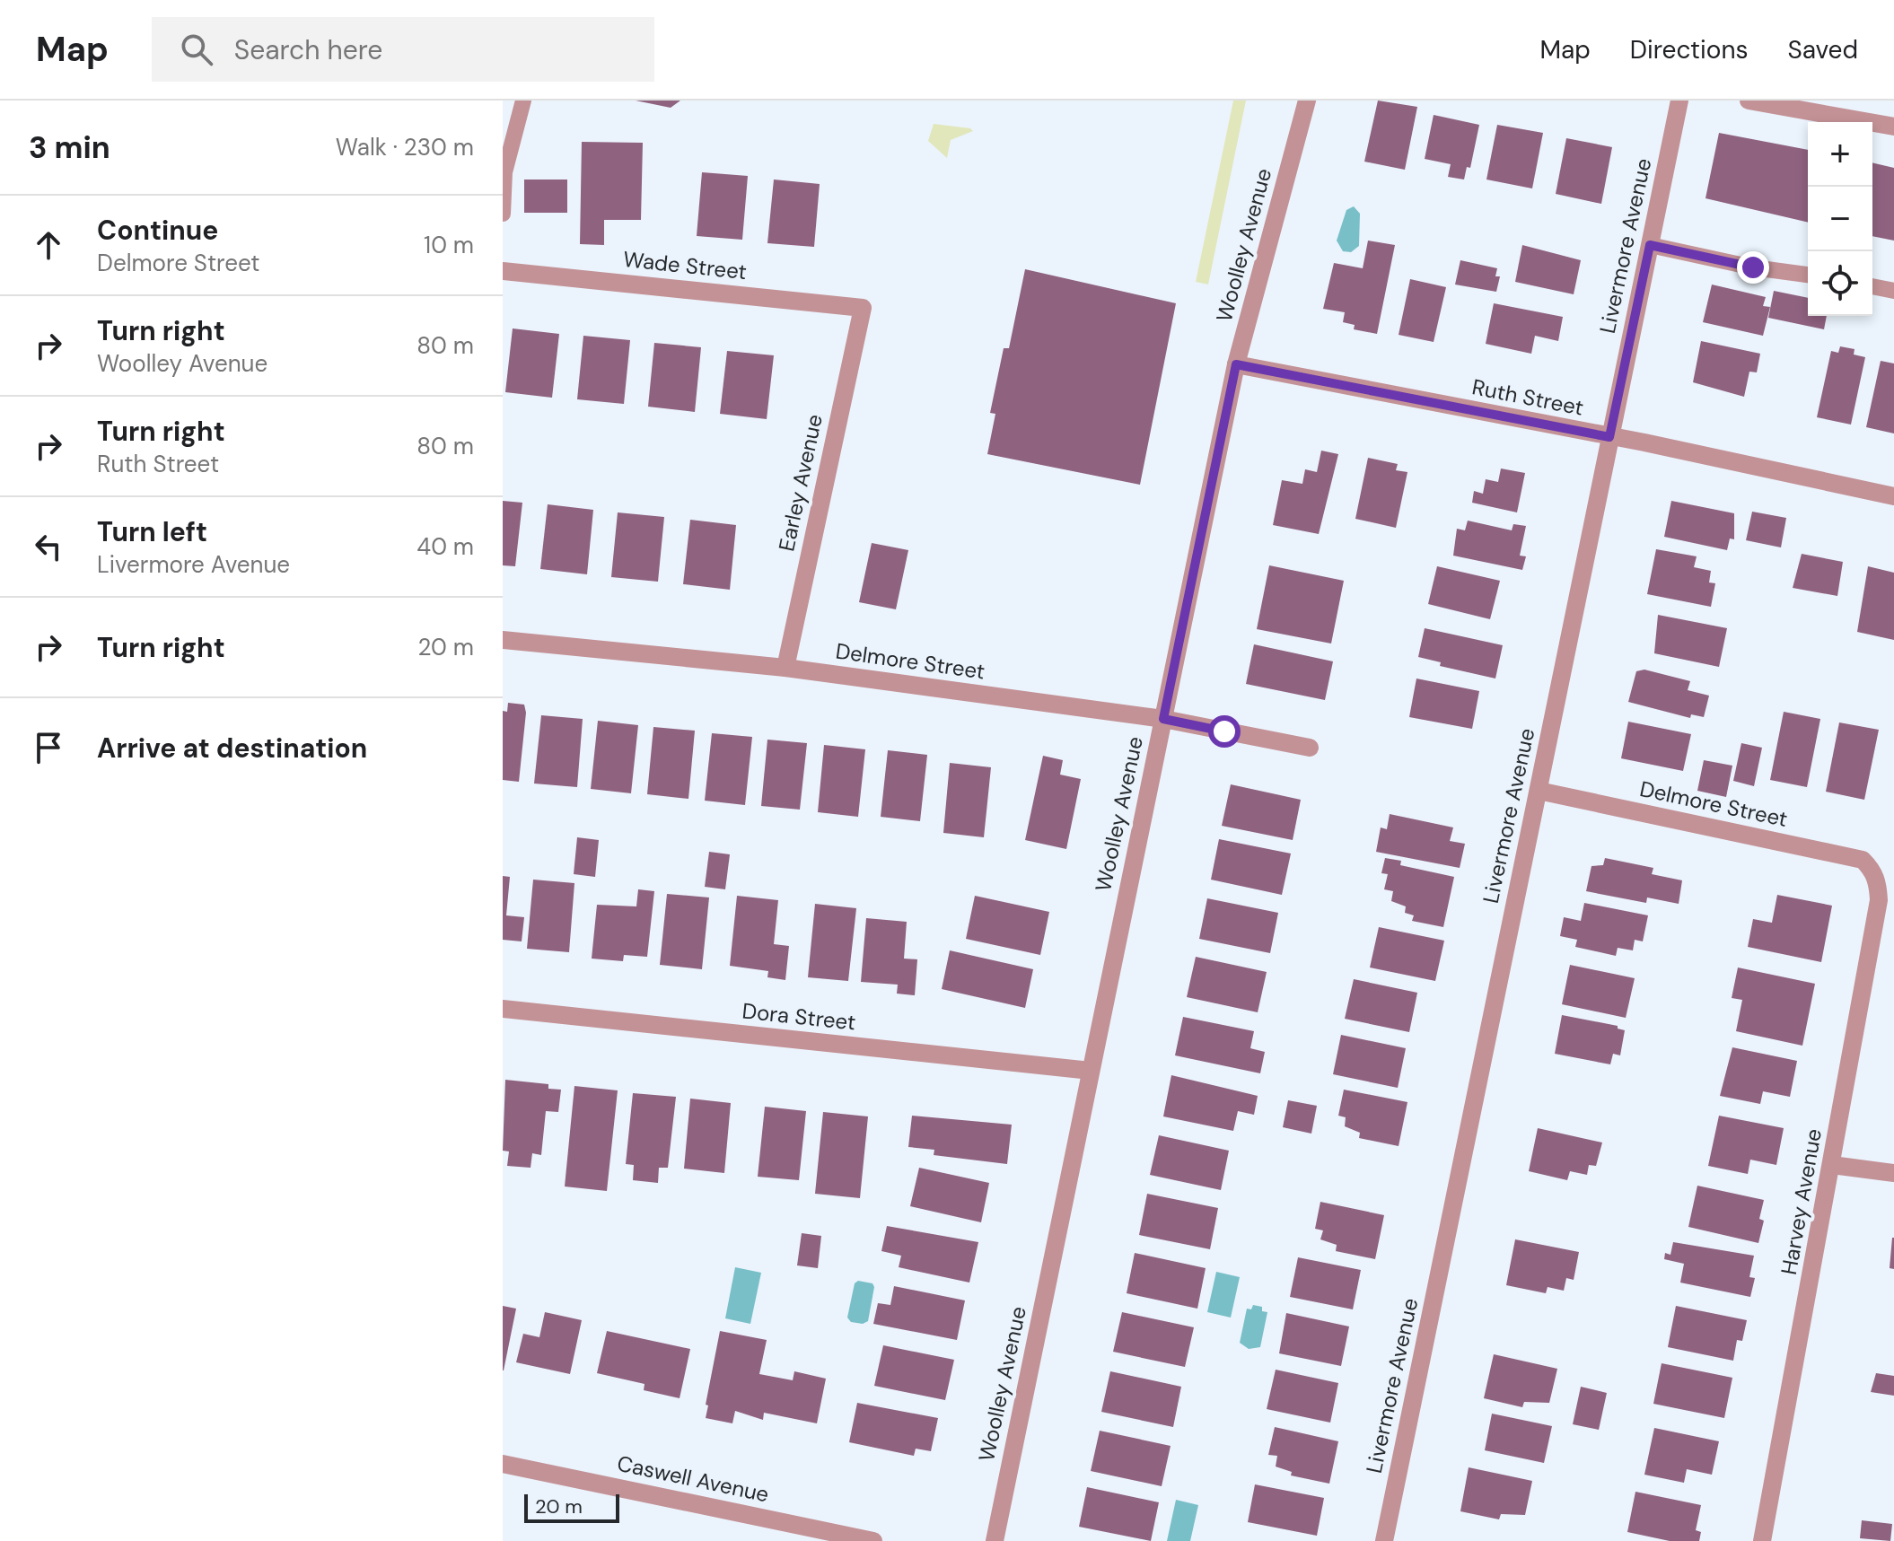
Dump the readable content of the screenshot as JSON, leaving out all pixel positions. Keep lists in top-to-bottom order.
{
  "streets": {
    "street": [
      "Woolley Avenue",
      "Livermore Avenue",
      "Wade Street",
      "Ruth Street",
      "Earley Avenue",
      "Delmore Street",
      "Dora Street",
      "Harvey Avenue",
      "Caswell Avenue"
    ]
  },
  "crossings": [
    ["Woolley Avenue", "Ruth Street"],
    ["Woolley Avenue", "Delmore Street"],
    ["Woolley Avenue", "Dora Street"],
    ["Livermore Avenue", "Ruth Street"],
    ["Livermore Avenue", "Delmore Street"],
    ["Wade Street", "Earley Avenue"],
    ["Earley Avenue", "Delmore Street"],
    ["Delmore Street", "Harvey Avenue"]
  ],
  "scale_bar": "20 m",
  "page": {
    "header": "Map",
    "search": "Search here",
    "nav": ["Map", "Directions", "Saved"],
    "heading": ["3 min", "Walk · 230 m"],
    "map_buttons": ["+", "−"],
    "list": [
      ["Continue", "Delmore Street", "10 m"],
      ["Turn right", "Woolley Avenue", "80 m"],
      ["Turn right", "Ruth Street", "80 m"],
      ["Turn left", "Livermore Avenue", "40 m"],
      ["Turn right", "20 m"],
      "Arrive at destination"
    ],
    "scale": "20 m"
  }
}
